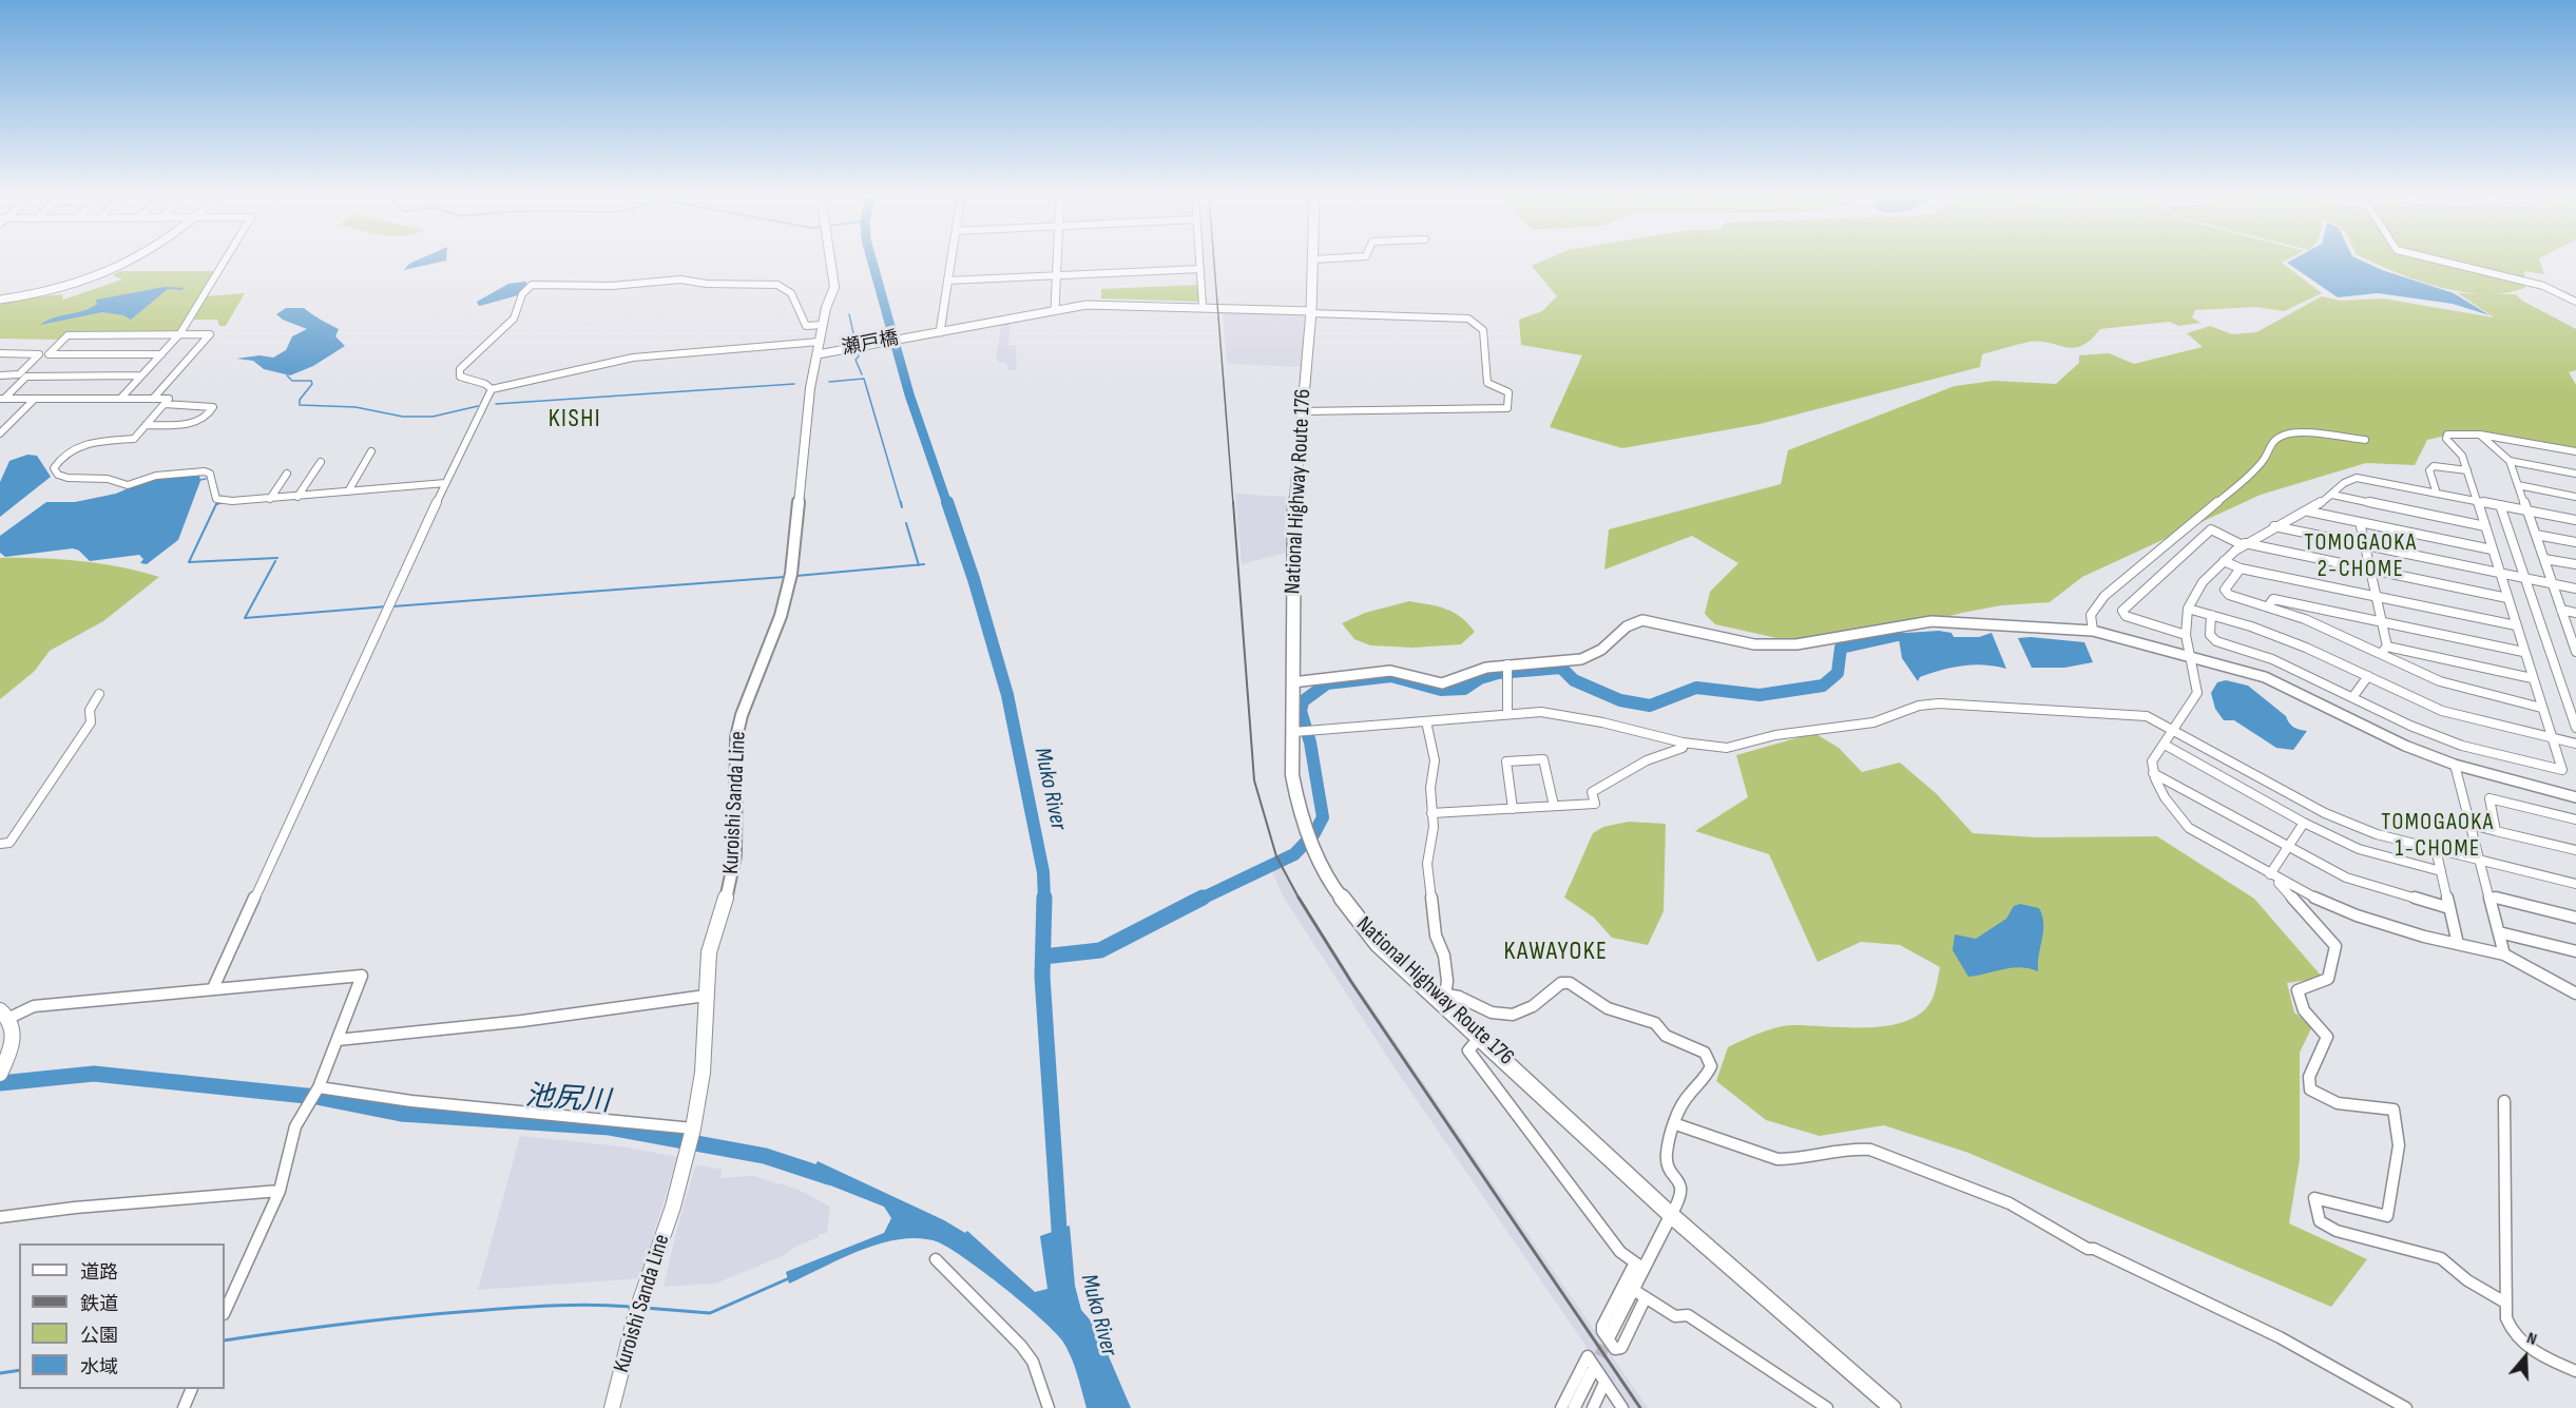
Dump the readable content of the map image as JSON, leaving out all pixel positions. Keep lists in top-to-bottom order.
{
  "streets": {
    "highway": ["National Highway Route 176"],
    "main road": ["Kuroishi Sanda Line"],
    "street": ["瀬戸橋"]
  },
  "crossings": [
    ["瀬戸橋", "National Highway Route 176"],
    ["瀬戸橋", "Kuroishi Sanda Line"]
  ],
  "districts": [
    "KISHI",
    "TOMOGAOKA 2-CHOME",
    "TOMOGAOKA 1-CHOME",
    "KAWAYOKE"
  ],
  "water": ["Muko River", "池尻川"],
  "legend": [
    "道路",
    "鉄道",
    "公園",
    "水域"
  ],
  "north": "top"
}
